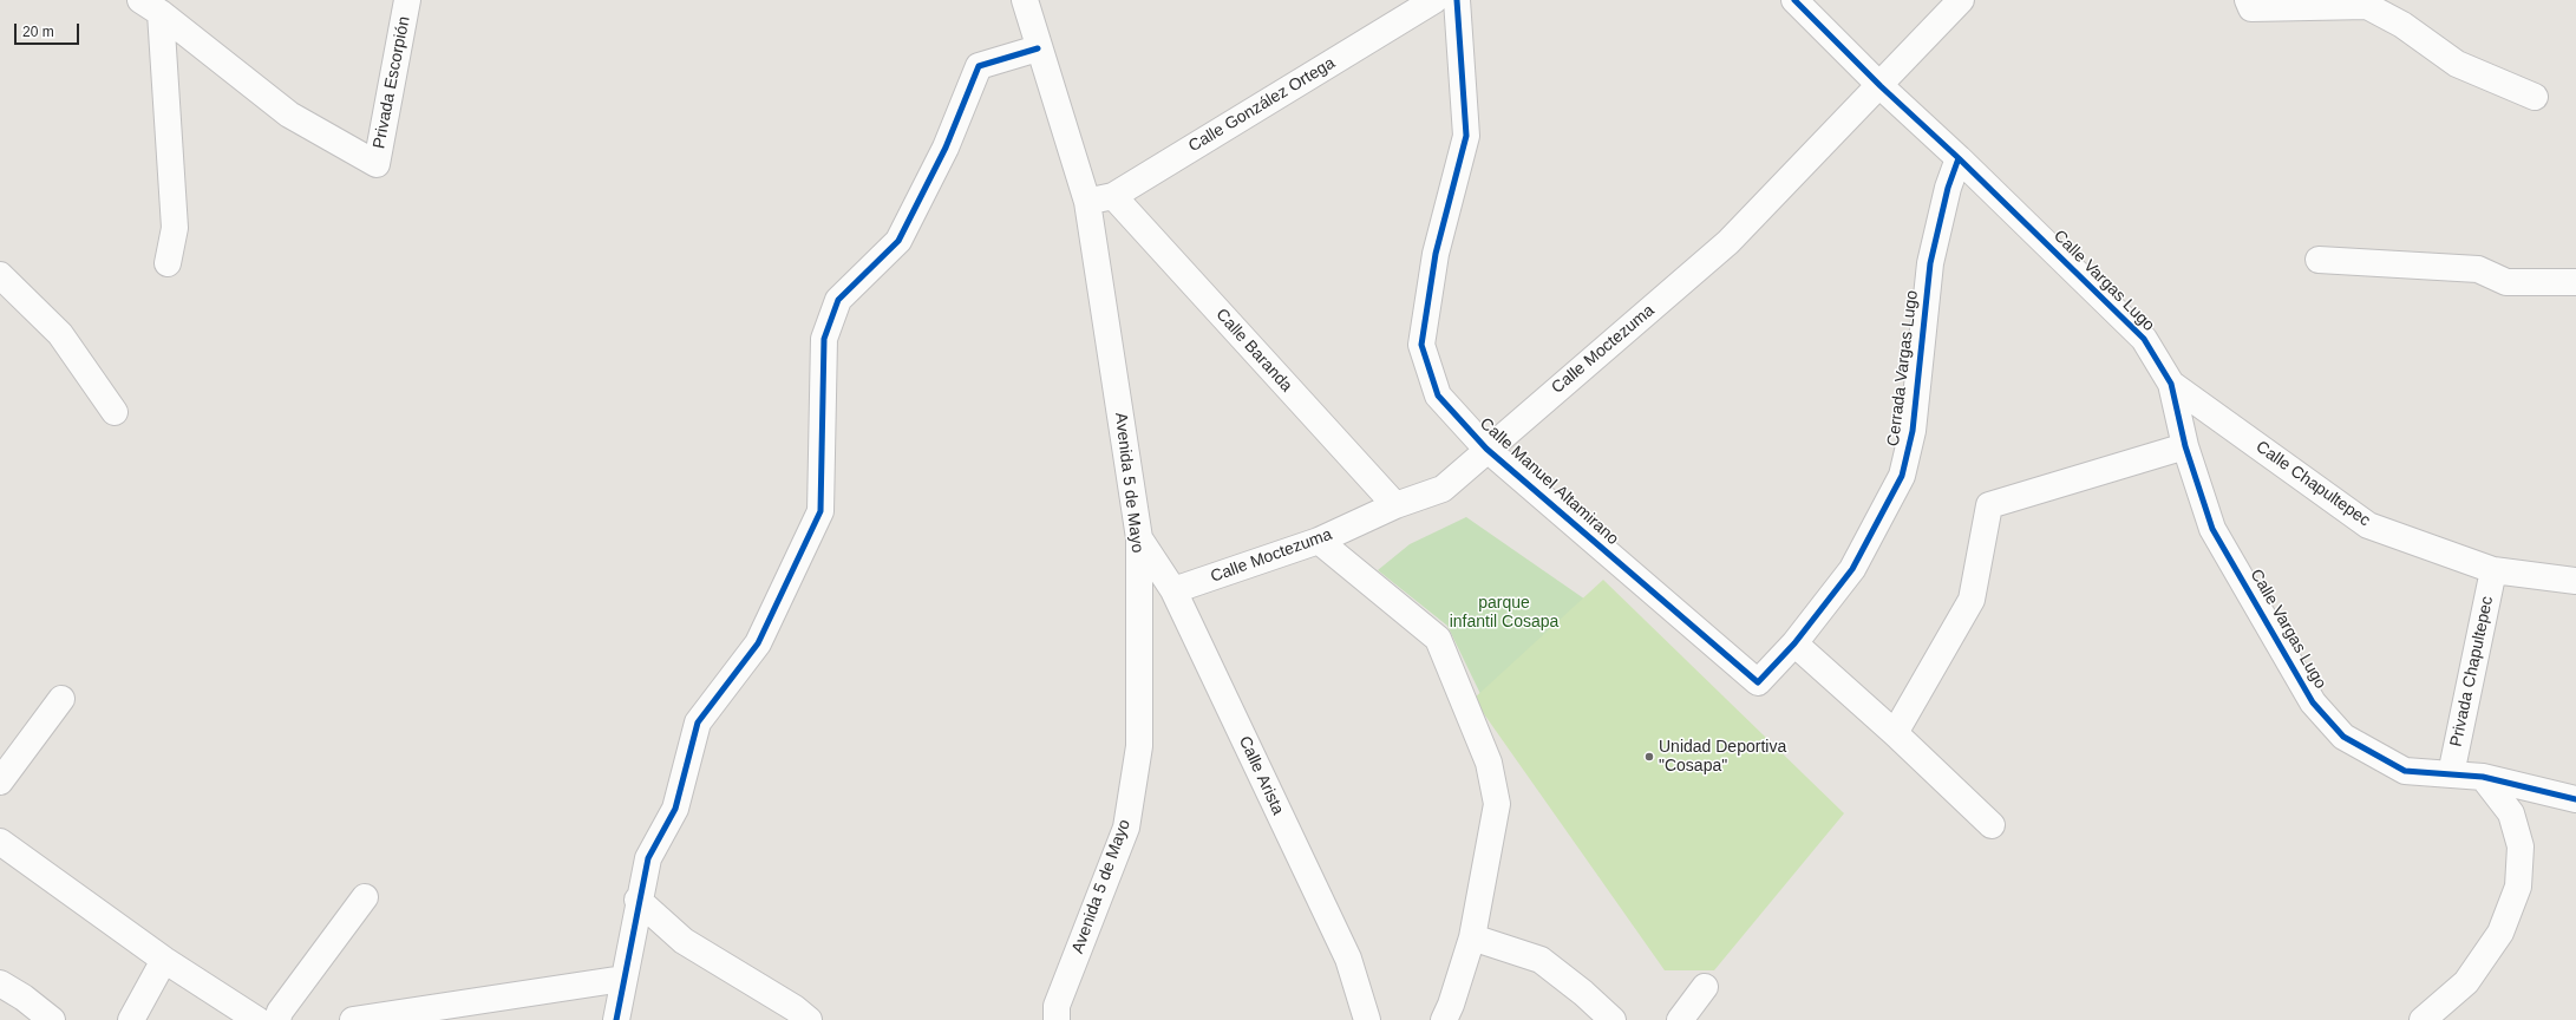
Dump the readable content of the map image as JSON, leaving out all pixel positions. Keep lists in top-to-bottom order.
{
  "streets": {
    "street": [
      "Privada Escorpión",
      "Calle González Ortega",
      "Calle Vargas Lugo",
      "Calle Moctezuma",
      "Calle Baranda",
      "Cerrada Vargas Lugo",
      "Calle Manuel Altamirano",
      "Avenida 5 de Mayo",
      "Calle Chapultepec",
      "Privada Chapultepec",
      "Calle Arista"
    ]
  },
  "crossings": [
    ["Calle González Ortega", "Calle Baranda"],
    ["Calle González Ortega", "Avenida 5 de Mayo"],
    ["Calle Vargas Lugo", "Calle Moctezuma"],
    ["Calle Vargas Lugo", "Cerrada Vargas Lugo"],
    ["Calle Vargas Lugo", "Calle Chapultepec"],
    ["Calle Vargas Lugo", "Privada Chapultepec"],
    ["Calle Moctezuma", "Calle Baranda"],
    ["Calle Moctezuma", "Calle Manuel Altamirano"],
    ["Calle Moctezuma", "Calle Arista"],
    ["Cerrada Vargas Lugo", "Calle Manuel Altamirano"],
    ["Avenida 5 de Mayo", "Calle Arista"],
    ["Calle Chapultepec", "Privada Chapultepec"]
  ],
  "parks": ["parque infantil Cosapa"],
  "places": ["Unidad Deportiva \"Cosapa\""],
  "scale_bar": "20 m"
}
